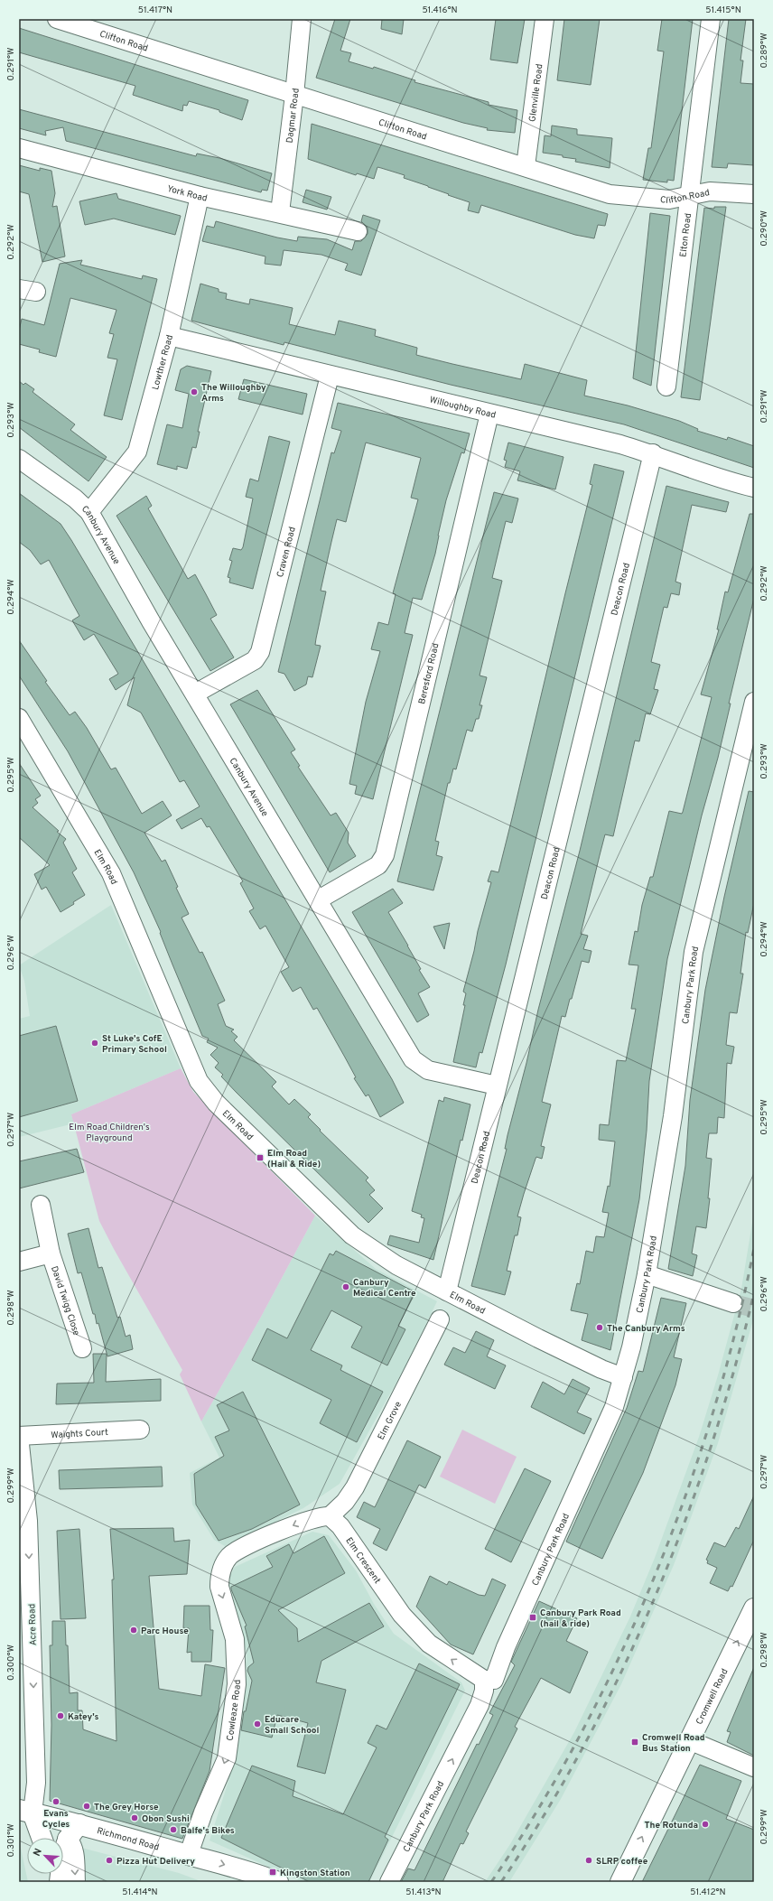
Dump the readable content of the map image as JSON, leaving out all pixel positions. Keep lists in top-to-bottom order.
{
  "streets": {
    "main road": ["Cromwell Road", "Richmond Road"],
    "street": [
      "Clifton Road",
      "Glenville Road",
      "Dagmar Road",
      "York Road",
      "Elton Road",
      "Lowther Road",
      "Willoughby Road",
      "Canbury Avenue",
      "Craven Road",
      "Deacon Road",
      "Beresford Road",
      "Elm Road",
      "Canbury Park Road",
      "David Twigg Close",
      "Elm Grove",
      "Waights Court",
      "Elm Crescent",
      "Acre Road",
      "Cowleaze Road"
    ]
  },
  "crossings": [
    ["Clifton Road", "Glenville Road"],
    ["Clifton Road", "Dagmar Road"],
    ["Clifton Road", "Elton Road"],
    ["Dagmar Road", "York Road"],
    ["York Road", "Lowther Road"],
    ["Lowther Road", "Willoughby Road"],
    ["Lowther Road", "Canbury Avenue"],
    ["Willoughby Road", "Craven Road"],
    ["Willoughby Road", "Deacon Road"],
    ["Willoughby Road", "Beresford Road"],
    ["Canbury Avenue", "Craven Road"],
    ["Canbury Avenue", "Deacon Road"],
    ["Canbury Avenue", "Beresford Road"],
    ["Deacon Road", "Elm Road"],
    ["Elm Road", "Canbury Park Road"],
    ["Canbury Park Road", "Elm Crescent"],
    ["Elm Grove", "Elm Crescent"],
    ["Elm Grove", "Cowleaze Road"],
    ["Waights Court", "Acre Road"],
    ["Elm Crescent", "Cowleaze Road"],
    ["Acre Road", "Richmond Road"],
    ["Cowleaze Road", "Richmond Road"]
  ],
  "one_way": [
    "Elm Crescent",
    "Acre Road",
    "Cromwell Road",
    "Cowleaze Road",
    "Richmond Road"
  ],
  "parks": ["Elm Road Children's Playground"],
  "places": {
    "other": [
      "The Willoughby Arms",
      "St Luke's CofE Primary School",
      "Canbury Medical Centre",
      "The Canbury Arms",
      "Parc House",
      "Katey's",
      "Educare Small School",
      "Evans Cycles",
      "The Grey Horse",
      "Obon Sushi",
      "The Rotunda",
      "Balfe's Bikes",
      "Pizza Hut Delivery",
      "SLRP coffee"
    ],
    "transit": [
      "Elm Road (Hail & Ride)",
      "Canbury Park Road (hail & ride)",
      "Cromwell Road Bus Station",
      "Kingston Station"
    ]
  },
  "north": "top left",
  "coordinates": [
    "51.417°N",
    "51.416°N",
    "51.415°N",
    "0.289°W",
    "0.291°W",
    "0.290°W",
    "0.292°W",
    "0.293°W",
    "0.294°W",
    "0.295°W",
    "0.296°W",
    "0.297°W",
    "0.298°W",
    "0.299°W",
    "0.300°W",
    "0.301°W",
    "51.414°N",
    "51.413°N",
    "51.412°N"
  ]
}
